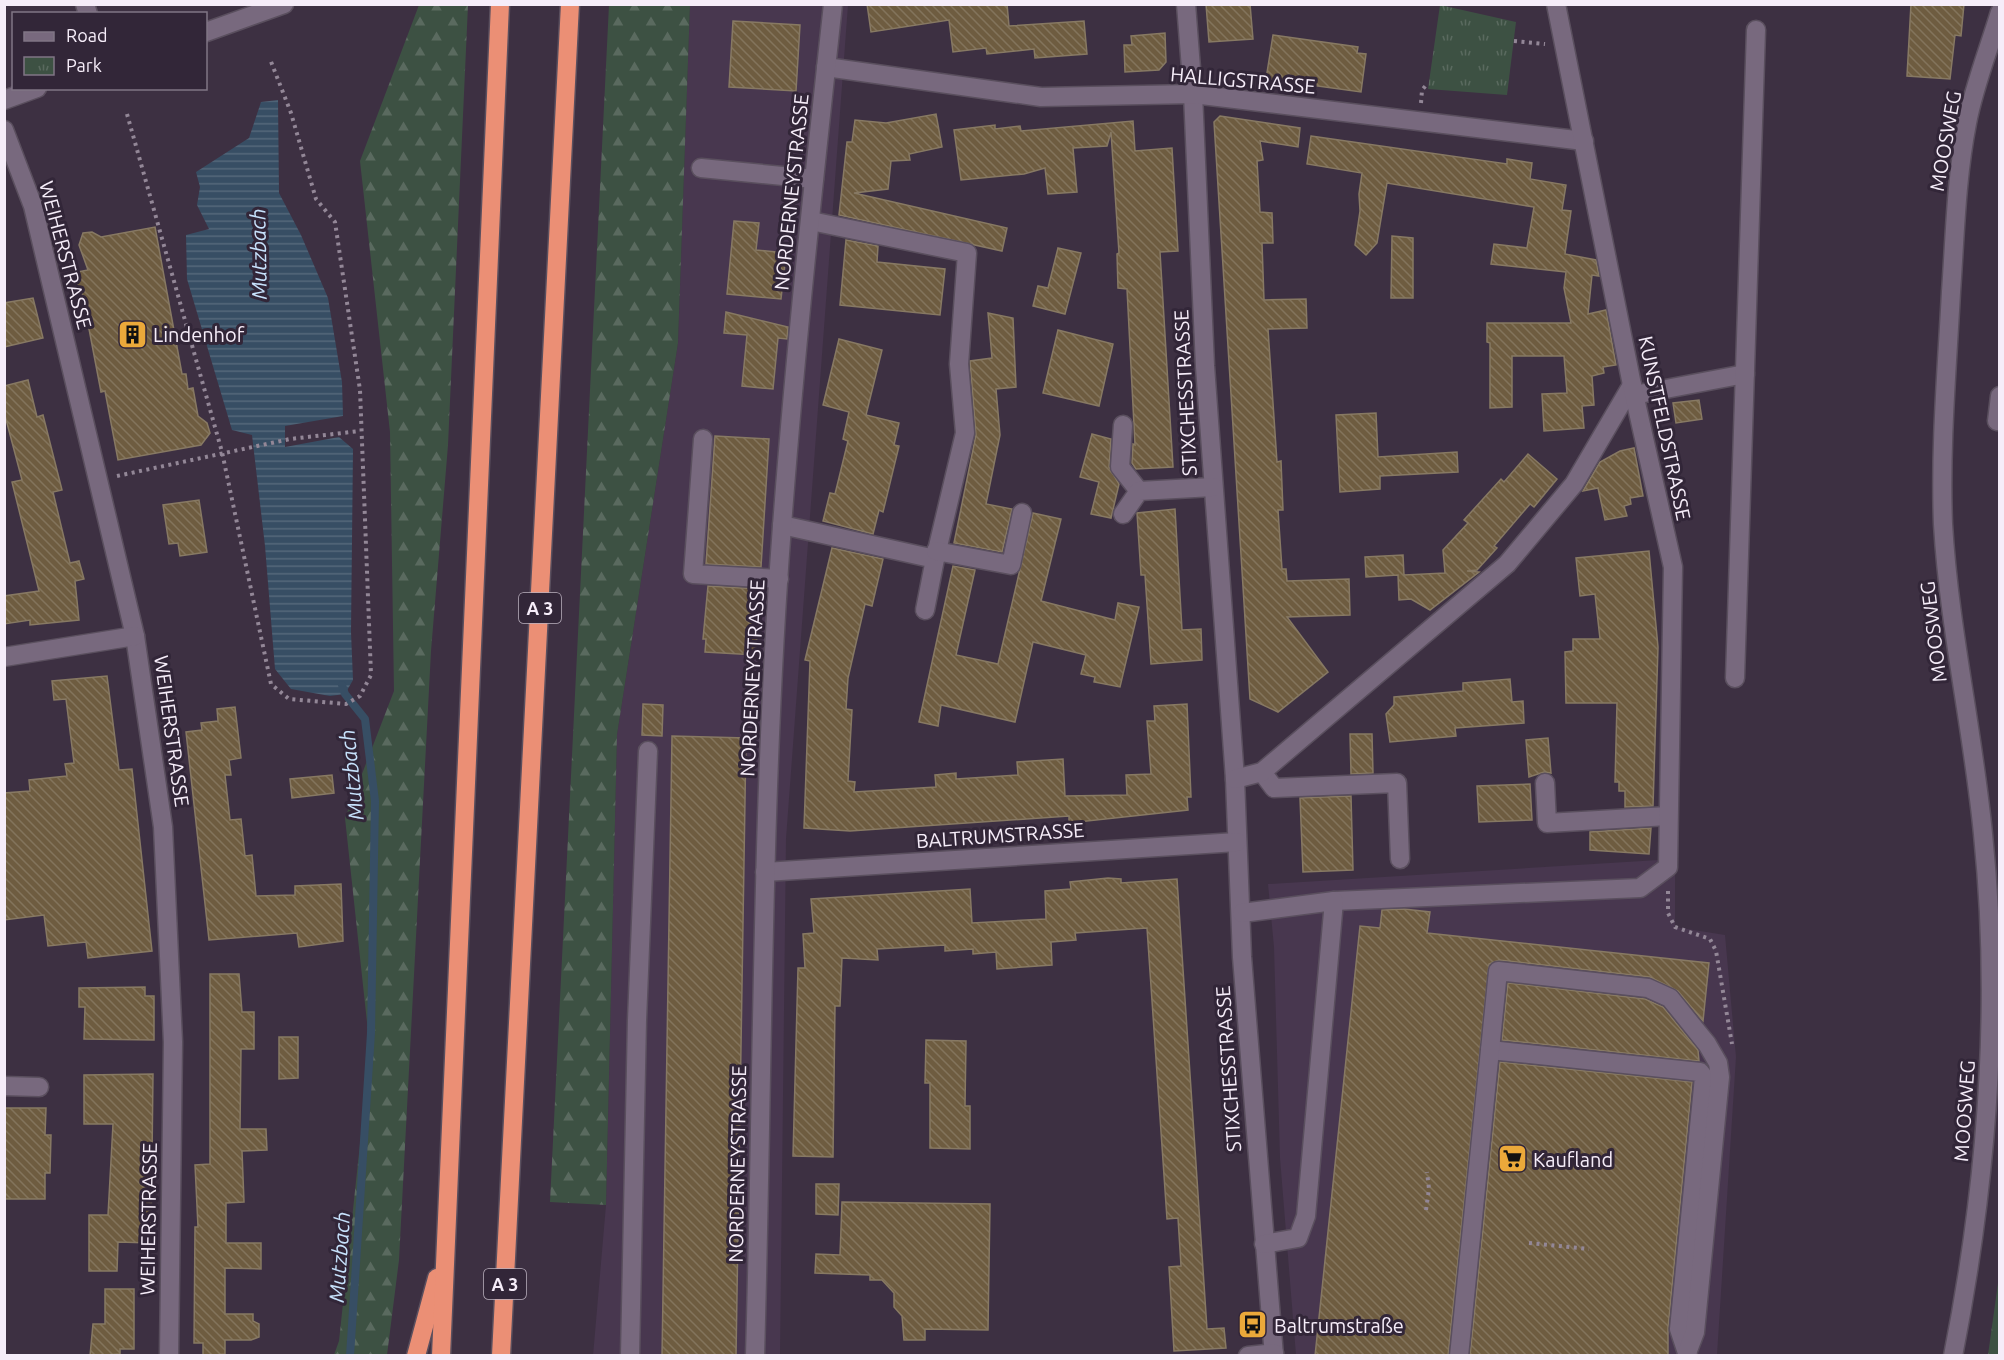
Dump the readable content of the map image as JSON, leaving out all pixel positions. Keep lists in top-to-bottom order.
{
  "streets": {
    "highway": ["A 3"],
    "street": [
      "HALLIGSTRASSE",
      "MOOSWEG",
      "NORDERNEYSTRASSE",
      "WEIHERSTRASSE",
      "STIXCHESSTRASSE",
      "KUNSTFELDSTRASSE",
      "BALTRUMSTRASSE"
    ]
  },
  "crossings": [
    ["HALLIGSTRASSE", "NORDERNEYSTRASSE"],
    ["HALLIGSTRASSE", "STIXCHESSTRASSE"],
    ["HALLIGSTRASSE", "KUNSTFELDSTRASSE"],
    ["NORDERNEYSTRASSE", "BALTRUMSTRASSE"],
    ["STIXCHESSTRASSE", "BALTRUMSTRASSE"]
  ],
  "water": ["Mutzbach"],
  "places": {
    "building": ["Lindenhof"],
    "supermarket": ["Kaufland"],
    "bus stop": ["Baltrumstraße"]
  },
  "legend": ["Road", "Park"]
}
